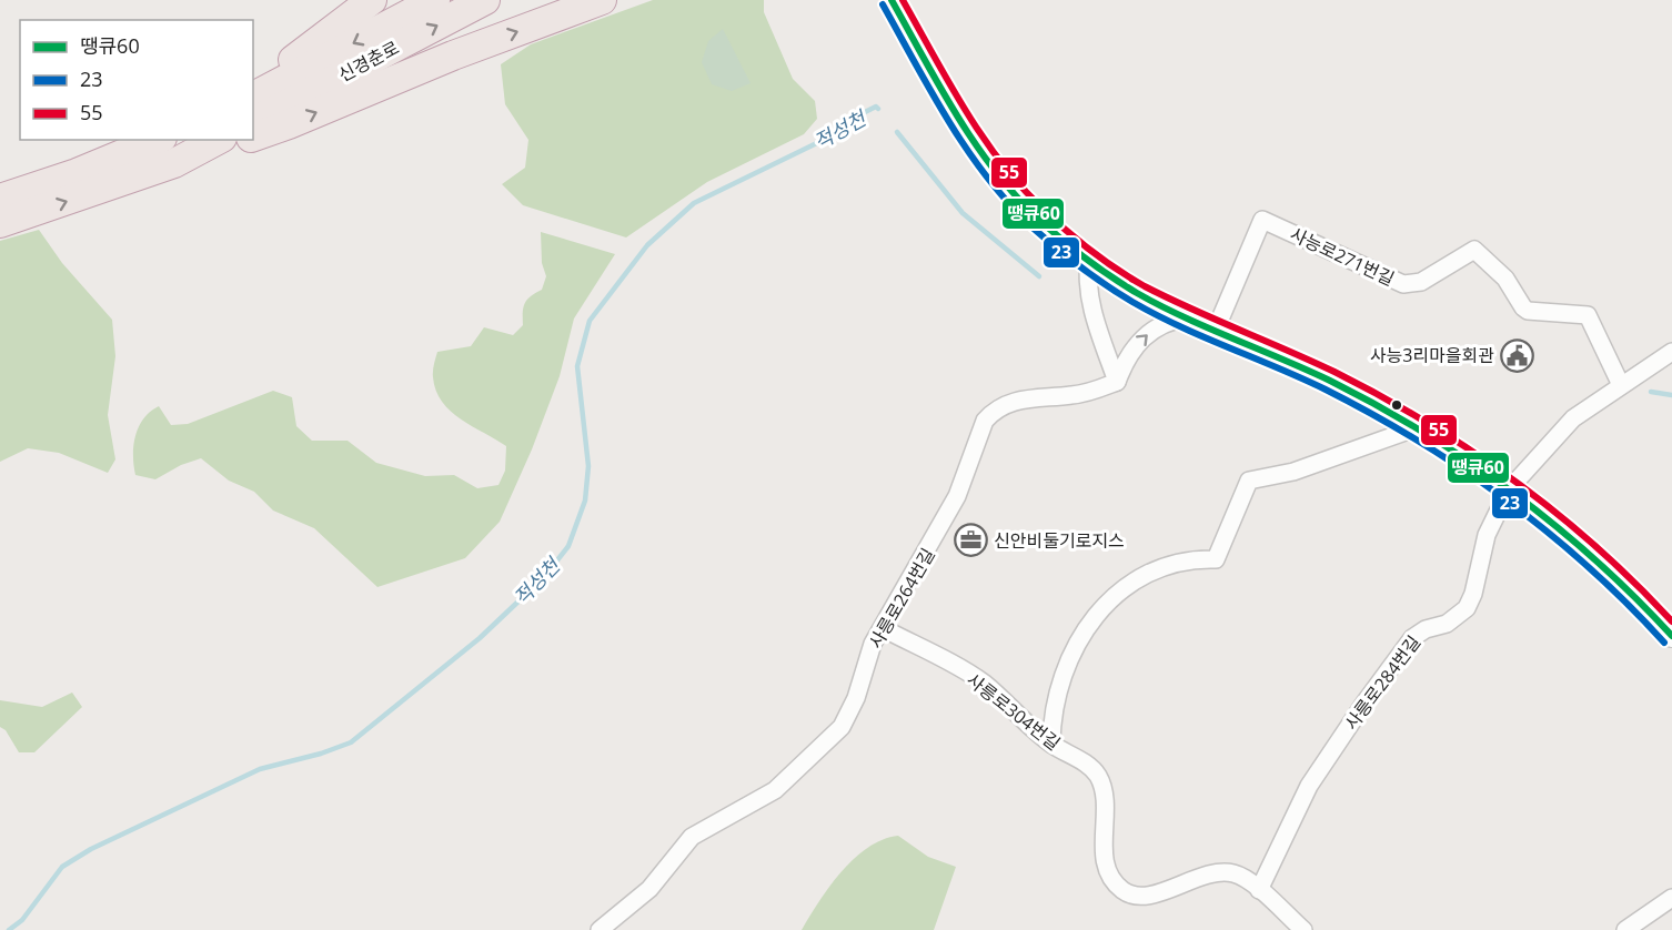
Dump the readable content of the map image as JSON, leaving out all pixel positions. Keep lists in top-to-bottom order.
{
  "streets": {
    "highway": ["신경춘로"],
    "street": [
      "사능로271번길",
      "사릉로264번길",
      "사릉로284번길",
      "사릉로304번길"
    ]
  },
  "crossings": [
    ["사능로271번길", "사릉로284번길"],
    ["사릉로264번길", "사릉로304번길"],
    ["사릉로284번길", "사릉로304번길"]
  ],
  "water": ["적성천"],
  "places": {
    "public building": ["사능3리마을회관"],
    "office": ["신안비둘기로지스"]
  },
  "lines": ["transit line 땡큐60", "transit line 55", "transit line 23"],
  "legend": ["땡큐60", "23", "55"]
}
